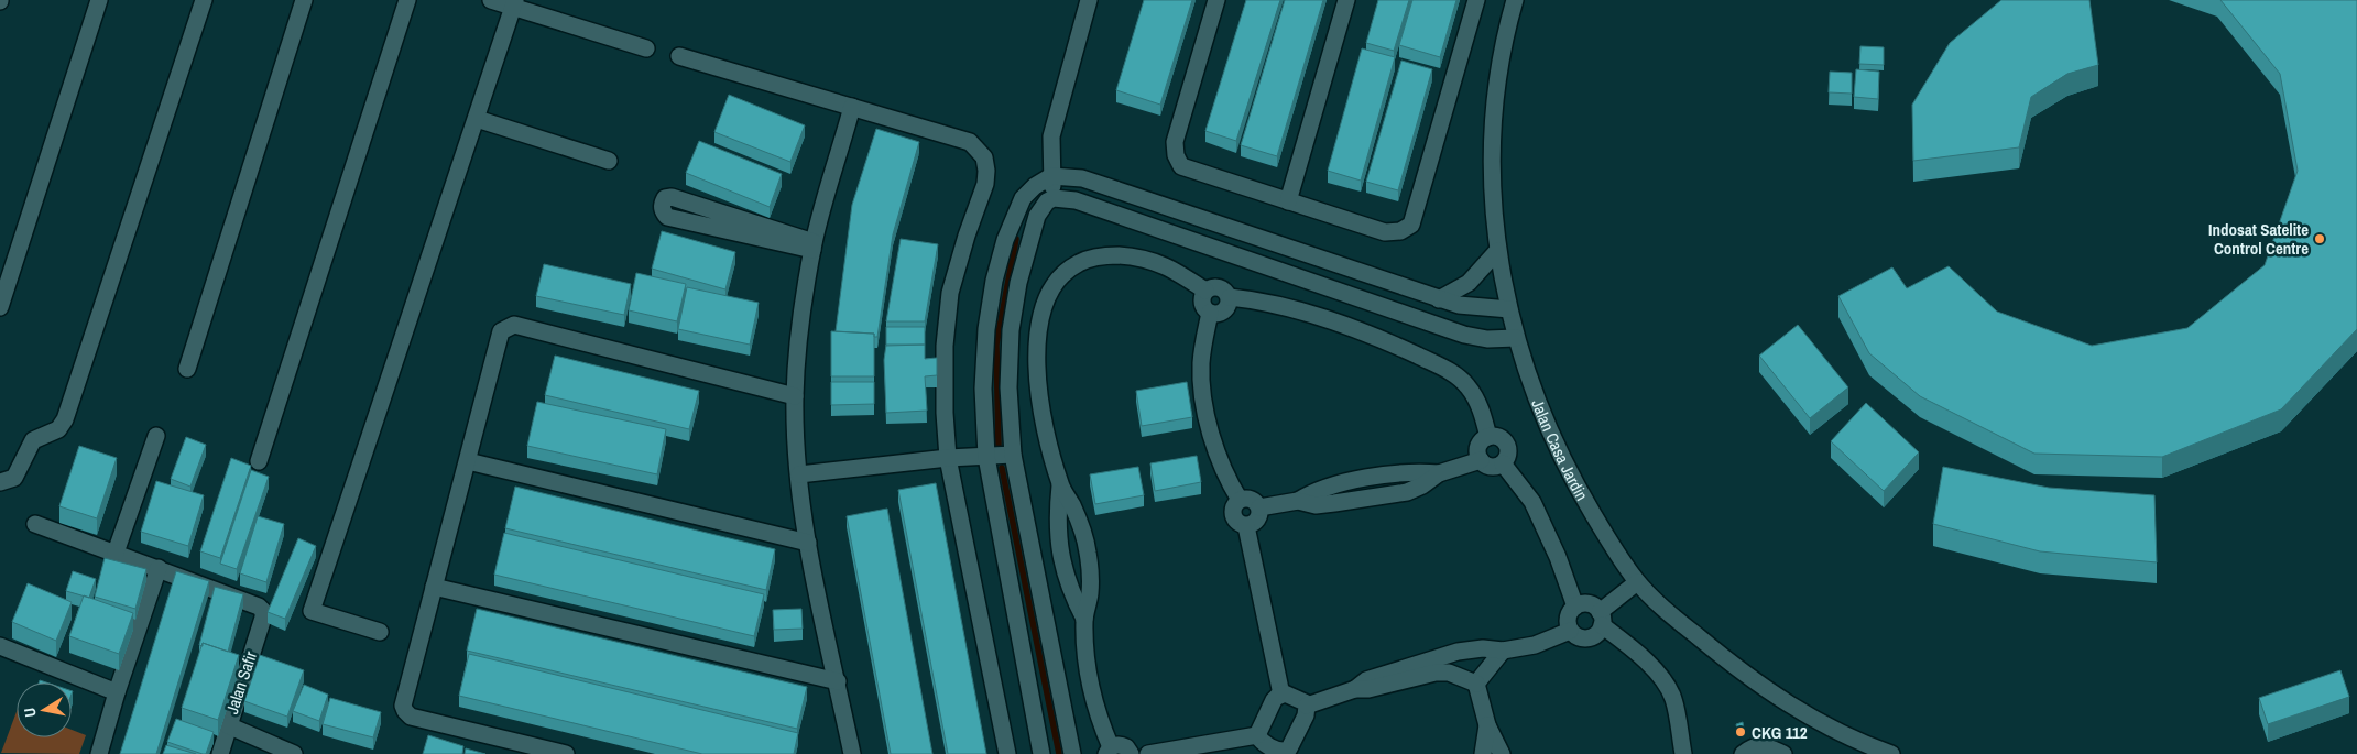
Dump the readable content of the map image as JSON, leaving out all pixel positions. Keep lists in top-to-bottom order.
{
  "streets": {
    "street": ["Jalan Casa Jardin", "Jalan Safir"]
  },
  "places": ["Indosat Satelite Control Centre", "CKG 112"],
  "north": "left"
}
